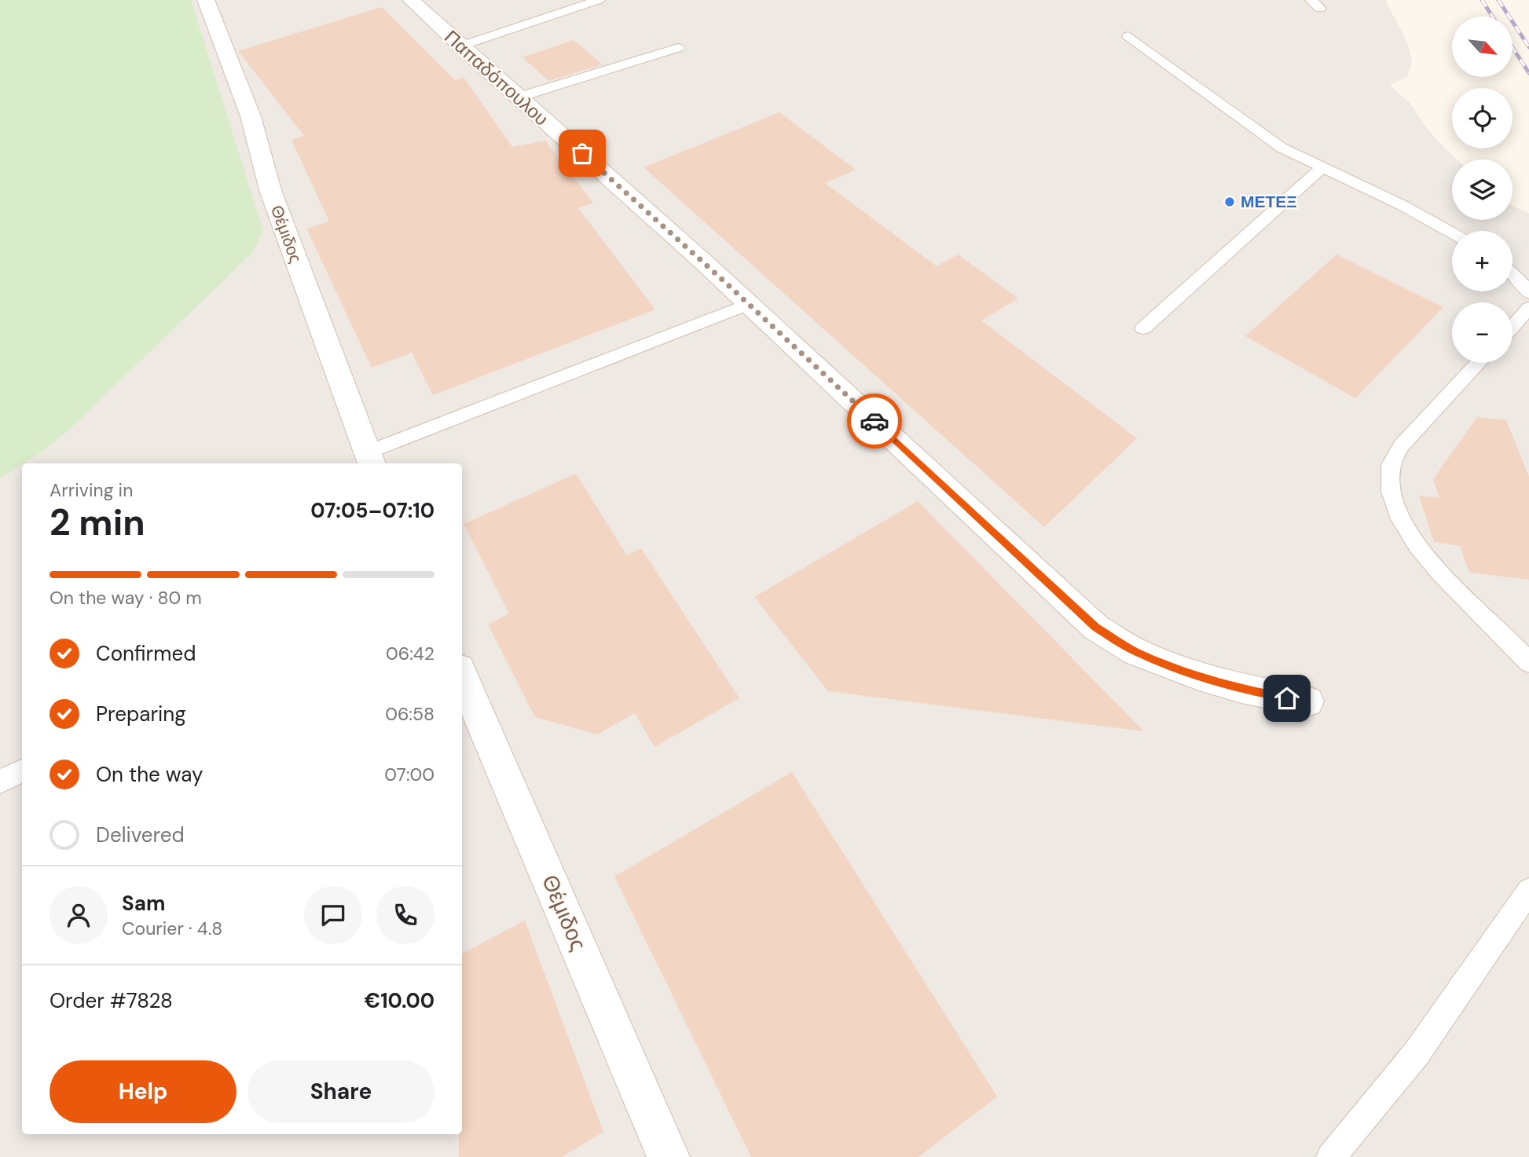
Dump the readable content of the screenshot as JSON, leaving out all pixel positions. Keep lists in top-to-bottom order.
{
  "streets": {
    "street": ["Παπαδόπουλου", "Θέμιδος"]
  },
  "places": ["ΜΕΤΕΞ"],
  "north": "bottom right",
  "page": {
    "map_buttons": ["+", "−"],
    "heading": ["2 min", "Arriving in", "07:05–07:10"],
    "panel": [
      "Sam",
      "Courier · 4.8",
      "Order #7828",
      "€10.00"
    ],
    "bar": "On the way · 80 m",
    "list": [
      ["Confirmed", "06:42"],
      ["Preparing", "06:58"],
      ["On the way", "07:00"],
      "Delivered"
    ],
    "buttons": ["Help", "Share"]
  }
}
